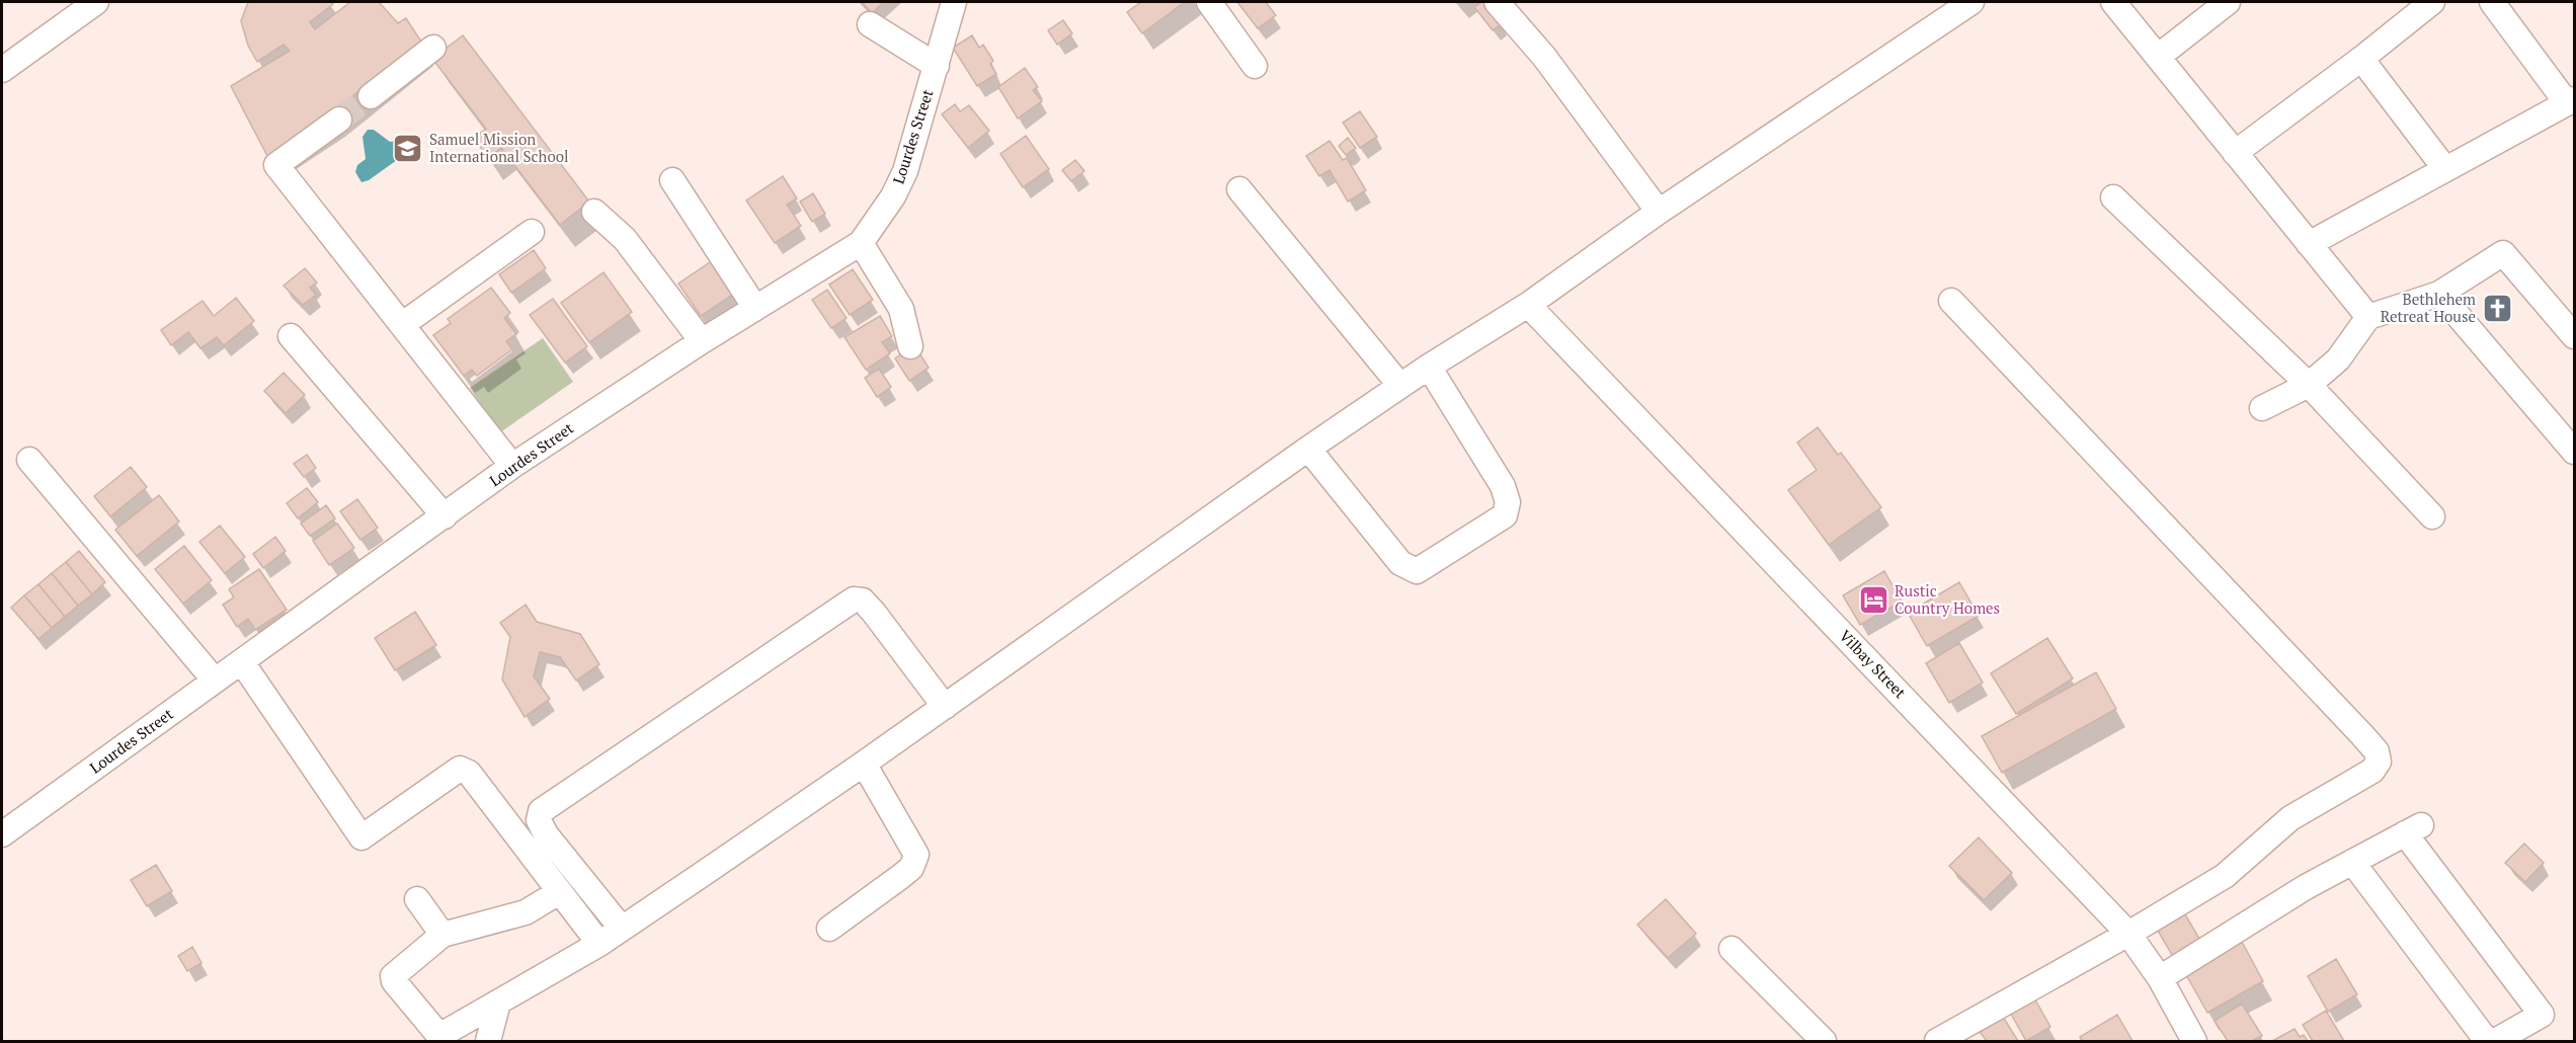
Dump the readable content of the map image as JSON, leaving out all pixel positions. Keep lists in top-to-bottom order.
{
  "streets": {
    "street": ["Lourdes Street", "Vilbay Street"]
  },
  "places": {
    "school or university": ["Samuel Mission International School"],
    "church": ["Bethlehem Retreat House"],
    "hotel": ["Rustic Country Homes"]
  }
}
